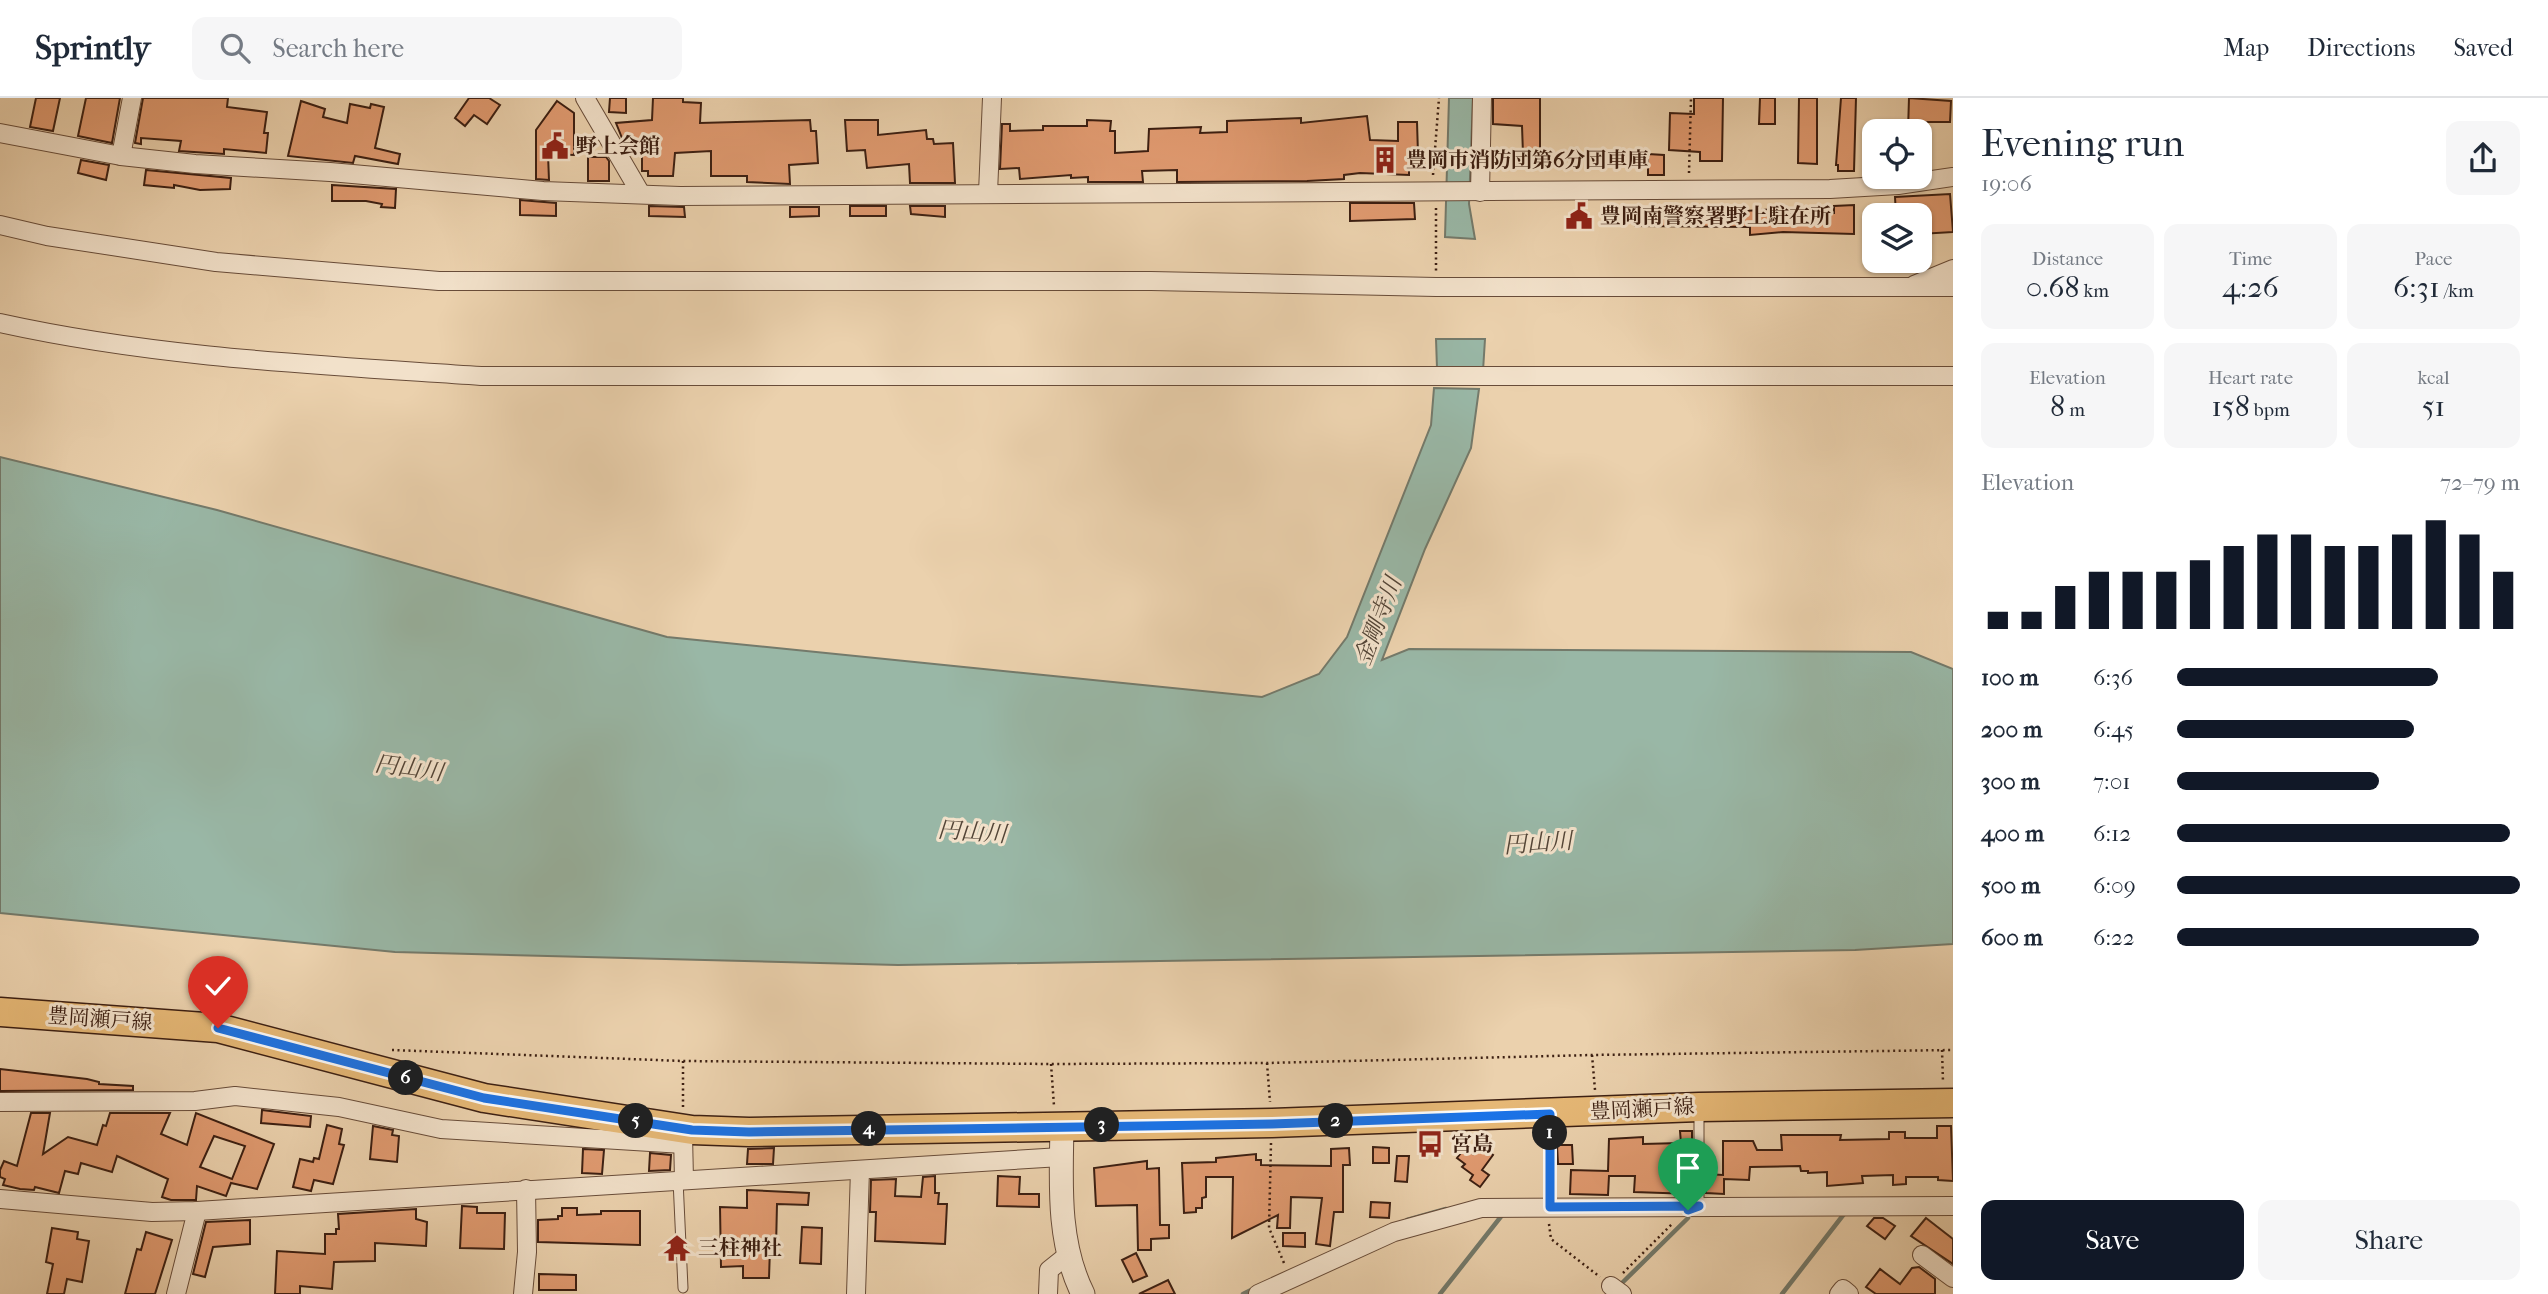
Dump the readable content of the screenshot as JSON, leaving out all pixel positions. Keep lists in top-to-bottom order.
{
  "streets": {
    "main road": ["豊岡瀬戸線"]
  },
  "water": ["金剛寺川", "円山川"],
  "places": {
    "public building": ["野上会館", "豊岡南警察署野上駐在所"],
    "building": ["豊岡市消防団第6分団車庫"],
    "bus stop": ["宮島"],
    "temple": ["三柱神社"]
  },
  "page": {
    "header": "Sprintly",
    "search": "Search here",
    "nav": ["Map", "Directions", "Saved"],
    "heading": ["Evening run", "19:06"],
    "stats": [
      ["Distance", "0.68 km"],
      ["Time", "4:26"],
      ["Pace", "6:31 /km"],
      ["Elevation", "8 m"],
      ["Heart rate", "158 bpm"],
      ["kcal", "51"]
    ],
    "chart": ["Elevation", "72–79 m"],
    "list": [
      {
        "name": "100 m",
        "note": "6:36"
      },
      {
        "name": "200 m",
        "note": "6:45"
      },
      {
        "name": "300 m",
        "note": "7:01"
      },
      {
        "name": "400 m",
        "note": "6:12"
      },
      {
        "name": "500 m",
        "note": "6:09"
      },
      {
        "name": "600 m",
        "note": "6:22"
      }
    ],
    "pins": [
      "6",
      "2",
      "5",
      "3",
      "4",
      "1"
    ],
    "buttons": ["Save", "Share"]
  }
}
